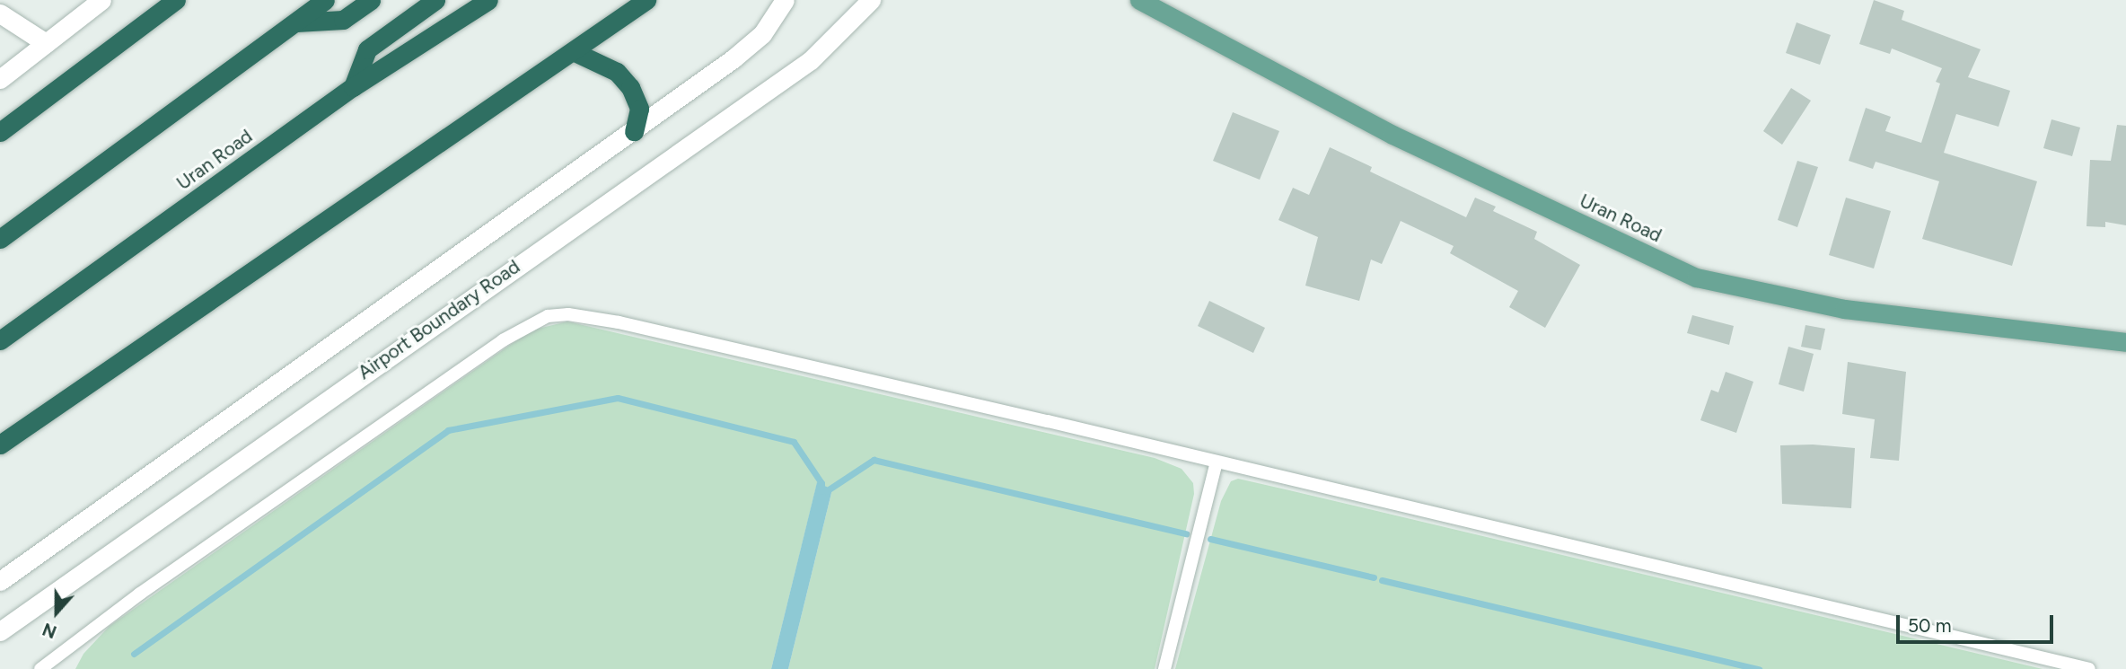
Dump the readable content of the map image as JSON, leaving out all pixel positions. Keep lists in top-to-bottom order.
{
  "streets": {
    "highway": ["Uran Road"],
    "street": ["Airport Boundary Road"]
  },
  "scale_bar": "50 m",
  "north": "bottom"
}
